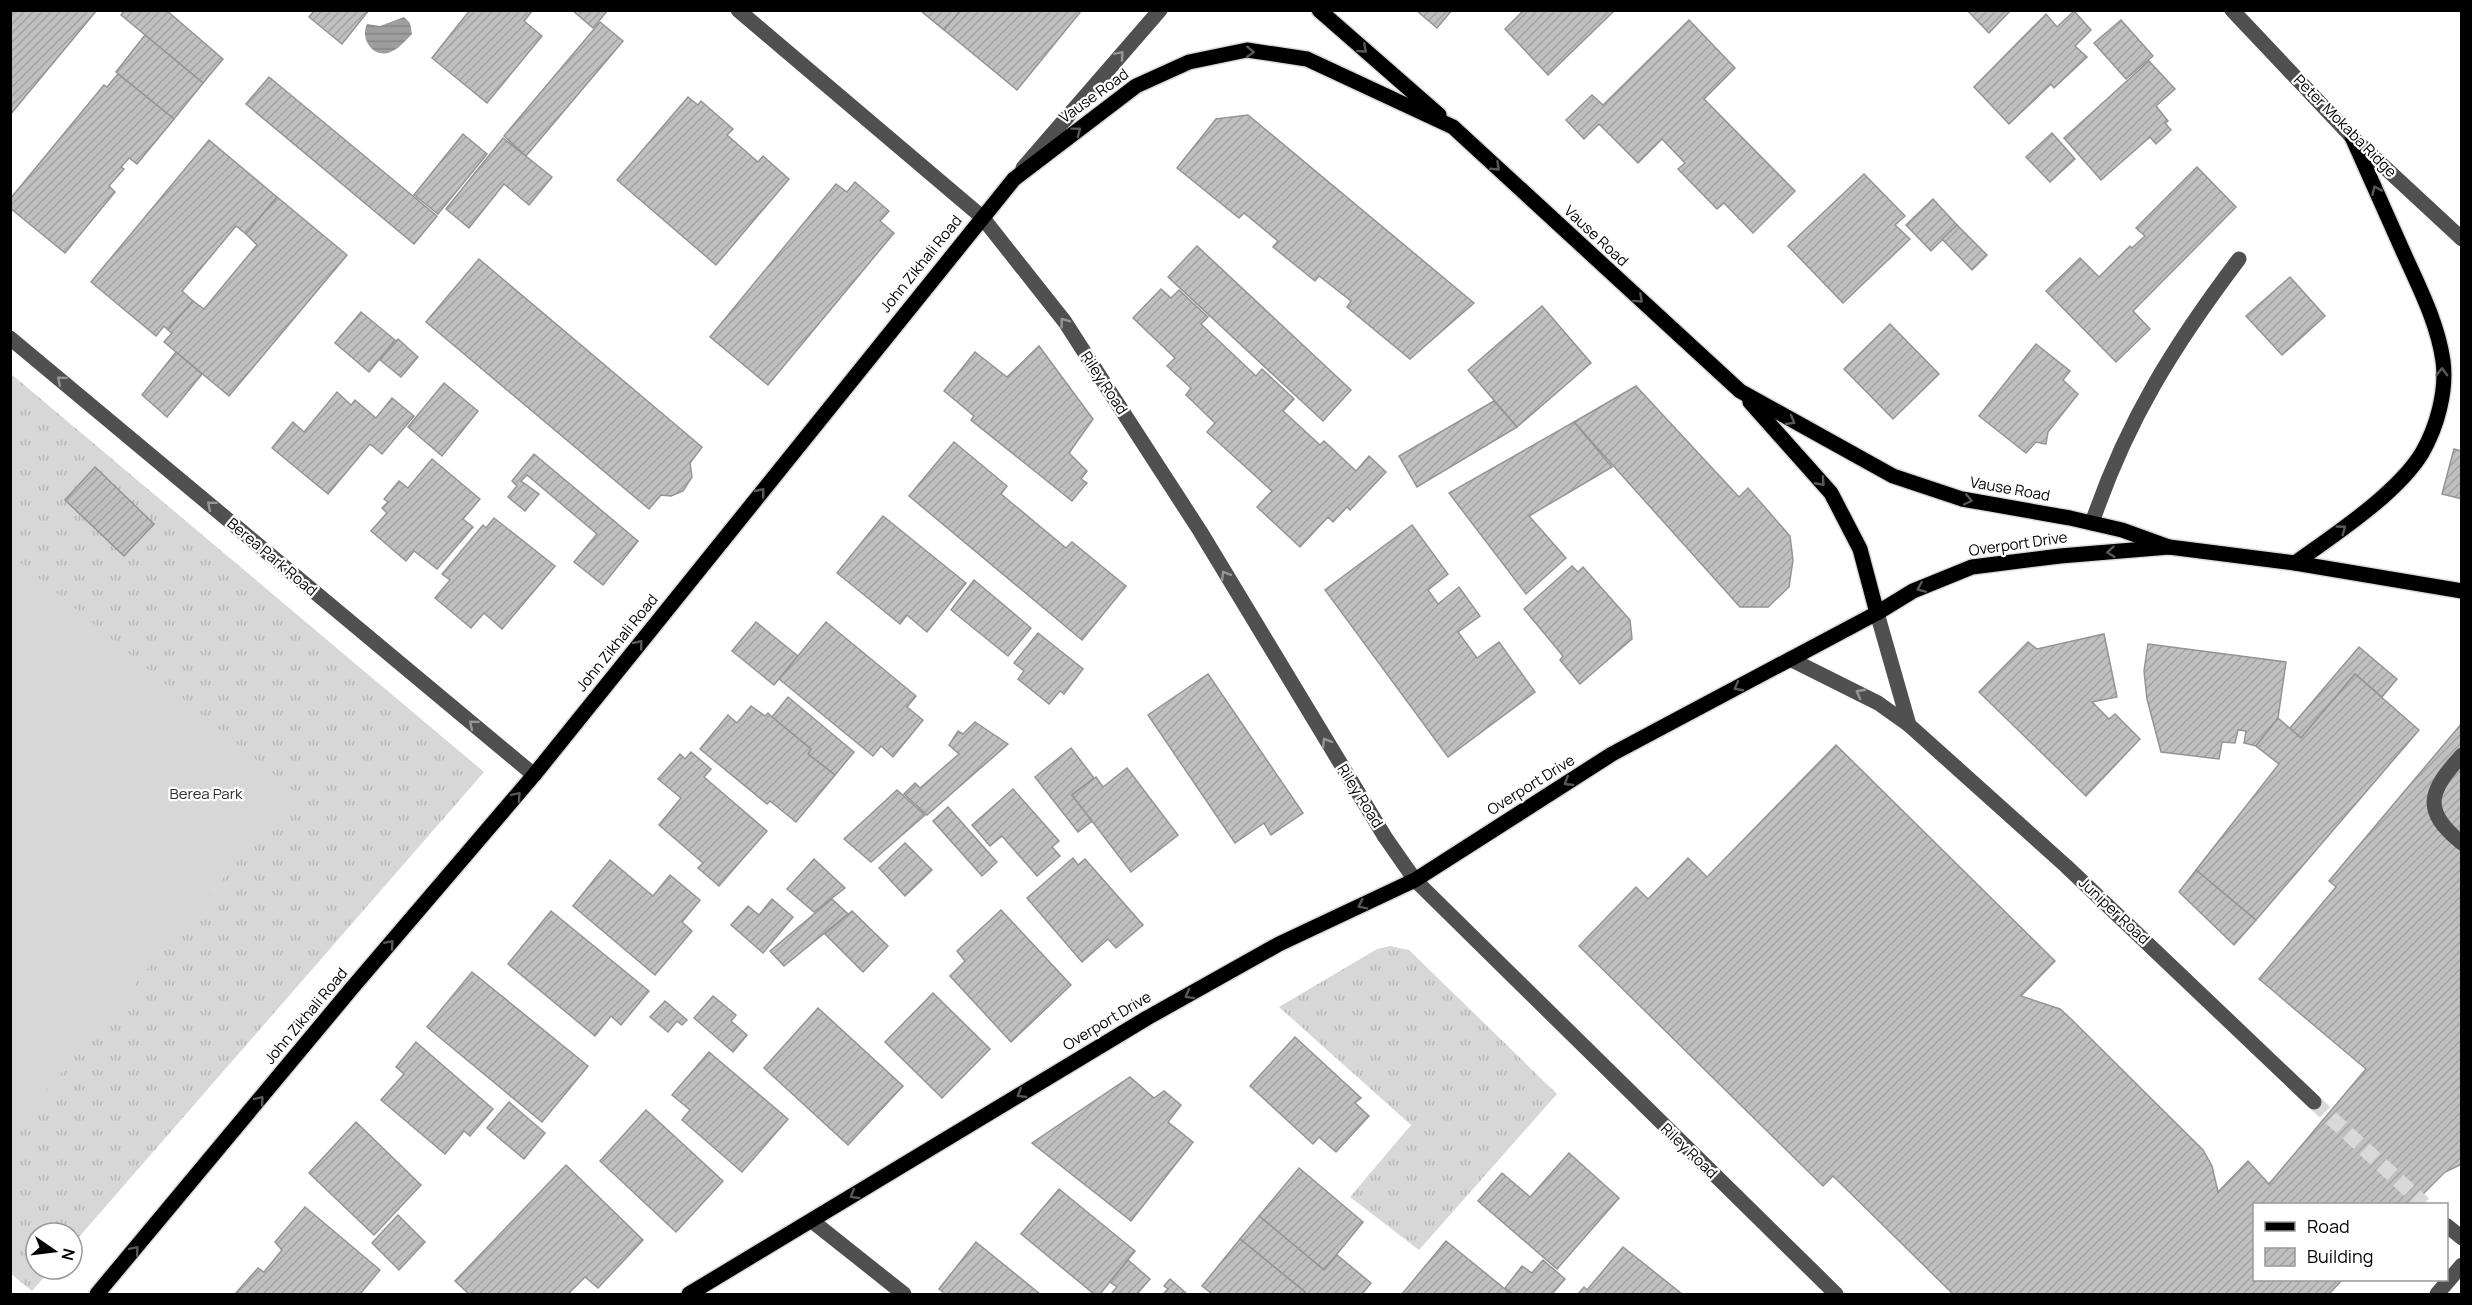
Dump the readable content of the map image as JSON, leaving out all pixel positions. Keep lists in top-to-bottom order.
{
  "streets": {
    "main road": ["Vause Road", "John Zikhali Road", "Overport Drive"],
    "street": [
      "Peter Mokaba Ridge",
      "Riley Road",
      "Berea Park Road",
      "Juniper Road"
    ]
  },
  "crossings": [
    ["Vause Road", "John Zikhali Road"],
    ["Vause Road", "Overport Drive"],
    ["John Zikhali Road", "Riley Road"],
    ["John Zikhali Road", "Berea Park Road"],
    ["Riley Road", "Overport Drive"],
    ["Overport Drive", "Juniper Road"]
  ],
  "one_way": [
    "Vause Road",
    "John Zikhali Road",
    "Riley Road",
    "Overport Drive",
    "Berea Park Road"
  ],
  "parks": ["Berea Park"],
  "legend": ["Road", "Building"],
  "north": "right"
}
